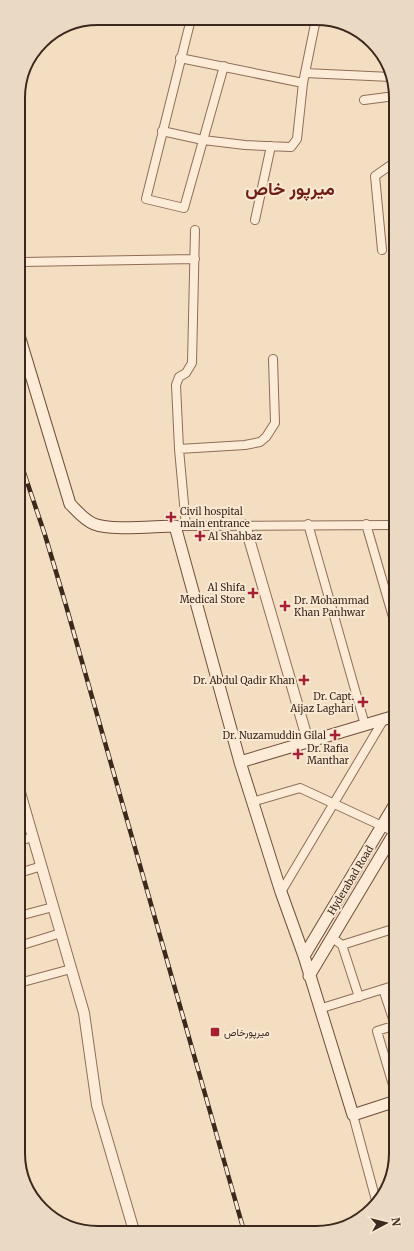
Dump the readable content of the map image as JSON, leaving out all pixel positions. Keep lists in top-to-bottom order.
{
  "streets": {
    "main road": ["Hyderabad Road"]
  },
  "districts": ["میرپور خاص"],
  "places": {
    "health": [
      "Civil hospital main entrance",
      "Al Shahbaz",
      "Al Shifa Medical Store",
      "Dr. Mohammad Khan Panhwar",
      "Dr. Abdul Qadir Khan",
      "Dr. Capt. Aijaz Laghari",
      "Dr. Nuzamuddin Gilal",
      "Dr. Rafia Manthar"
    ],
    "transit": ["ميرپورخاص"]
  },
  "north": "right"
}
